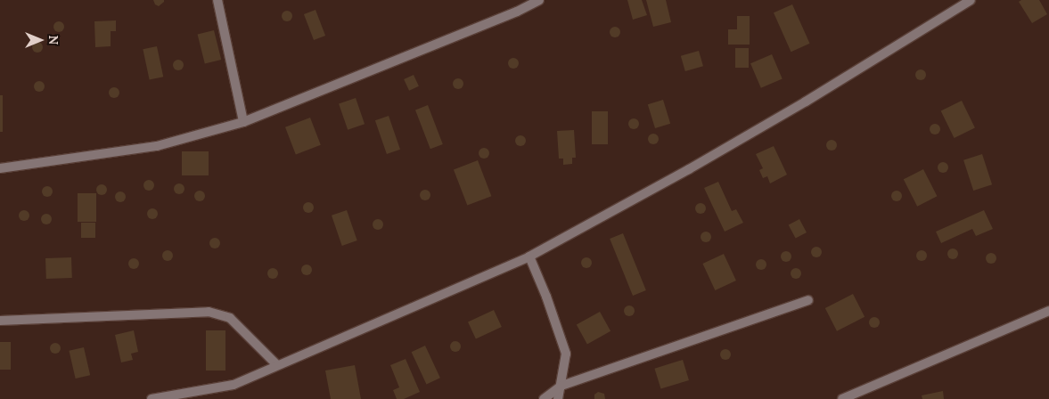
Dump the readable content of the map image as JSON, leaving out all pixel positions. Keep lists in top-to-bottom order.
{
  "north": "right"
}
